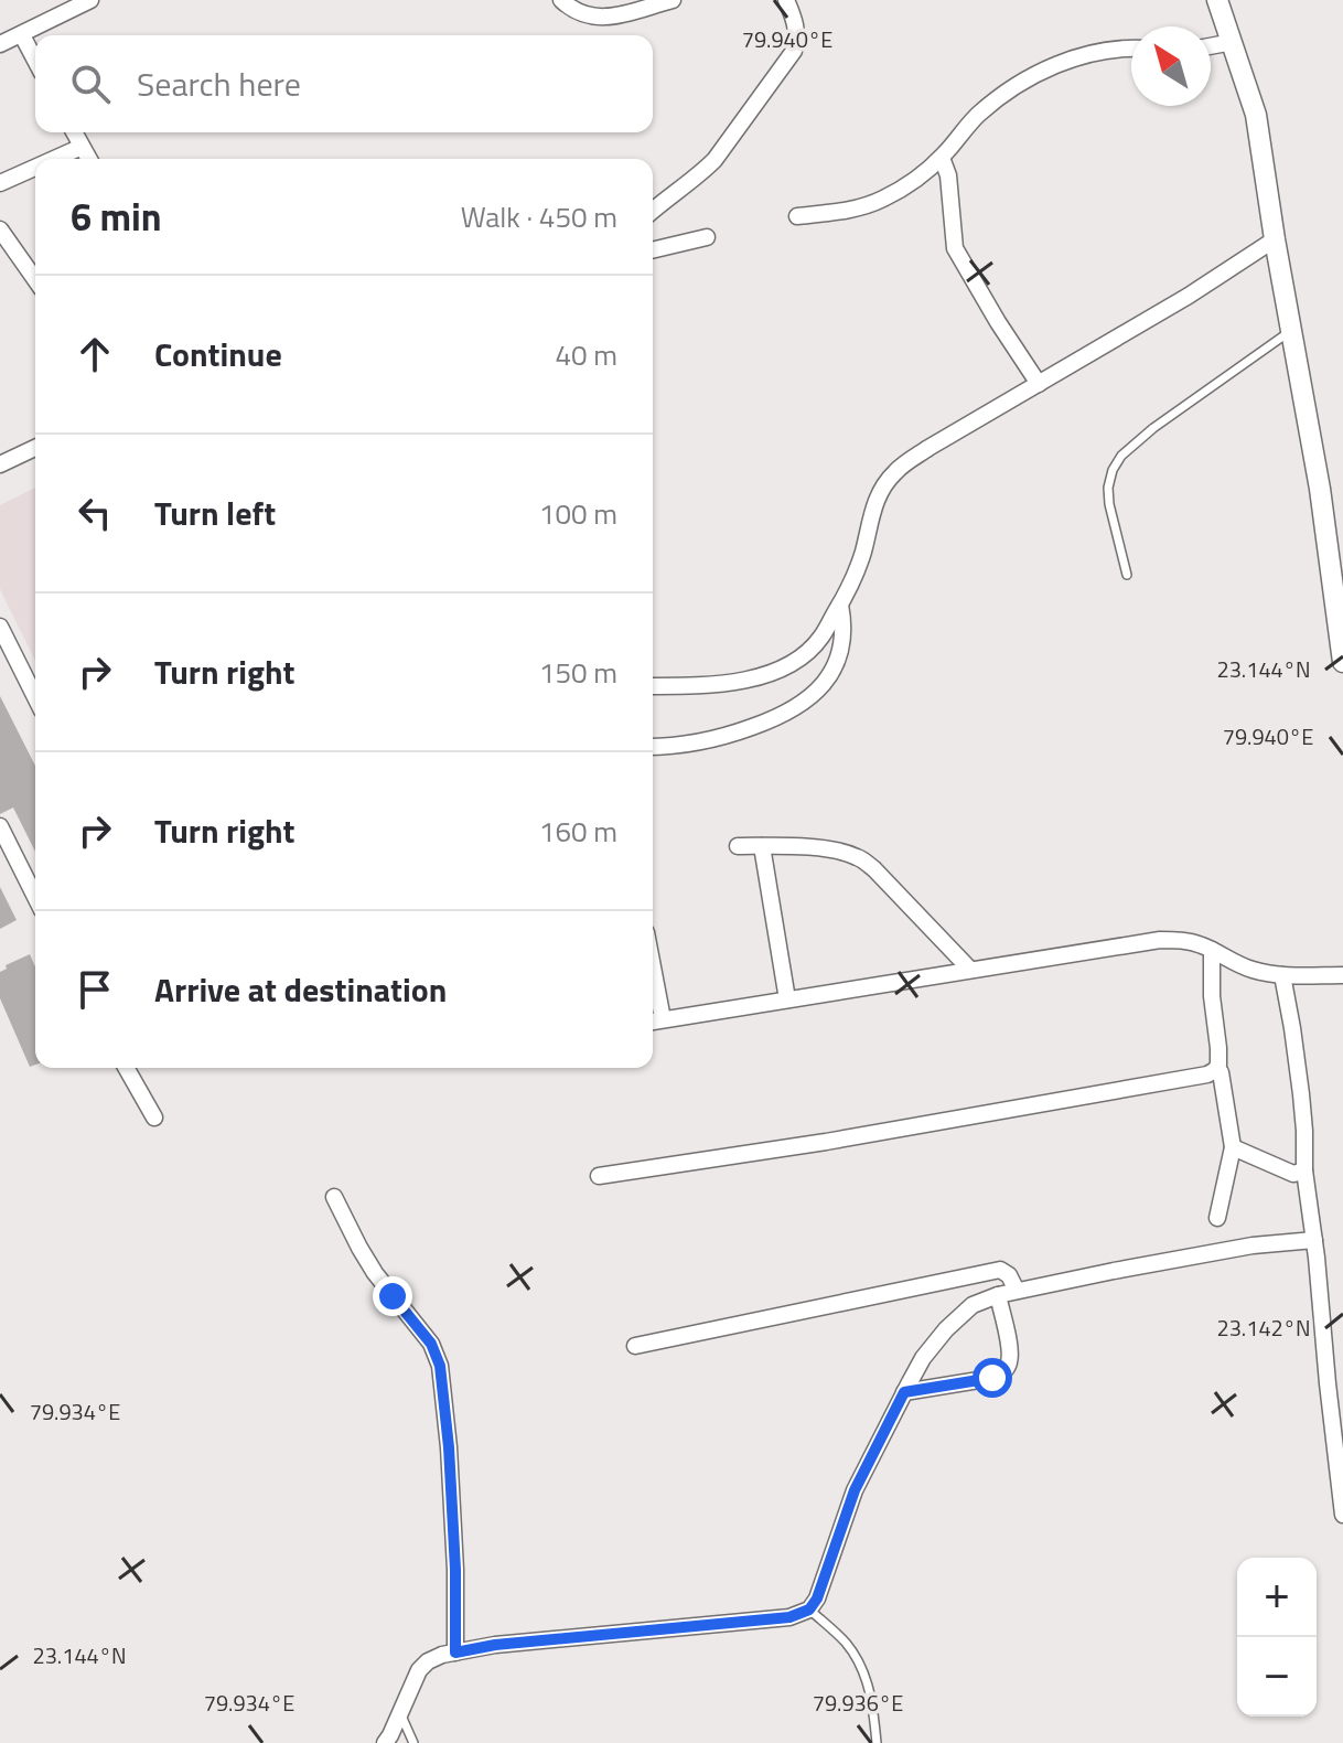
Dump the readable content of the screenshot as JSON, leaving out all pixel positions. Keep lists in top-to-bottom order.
{
  "north": "top left",
  "page": {
    "search": "Search here",
    "heading": ["6 min", "Walk · 450 m"],
    "list": [
      ["Continue", "40 m"],
      ["Turn left", "100 m"],
      ["Turn right", "150 m"],
      ["Turn right", "160 m"],
      "Arrive at destination"
    ],
    "map_buttons": ["+", "−"]
  },
  "coordinates": [
    "79.940°E",
    "23.144°N",
    "23.142°N",
    "79.934°E",
    "79.936°E"
  ]
}
